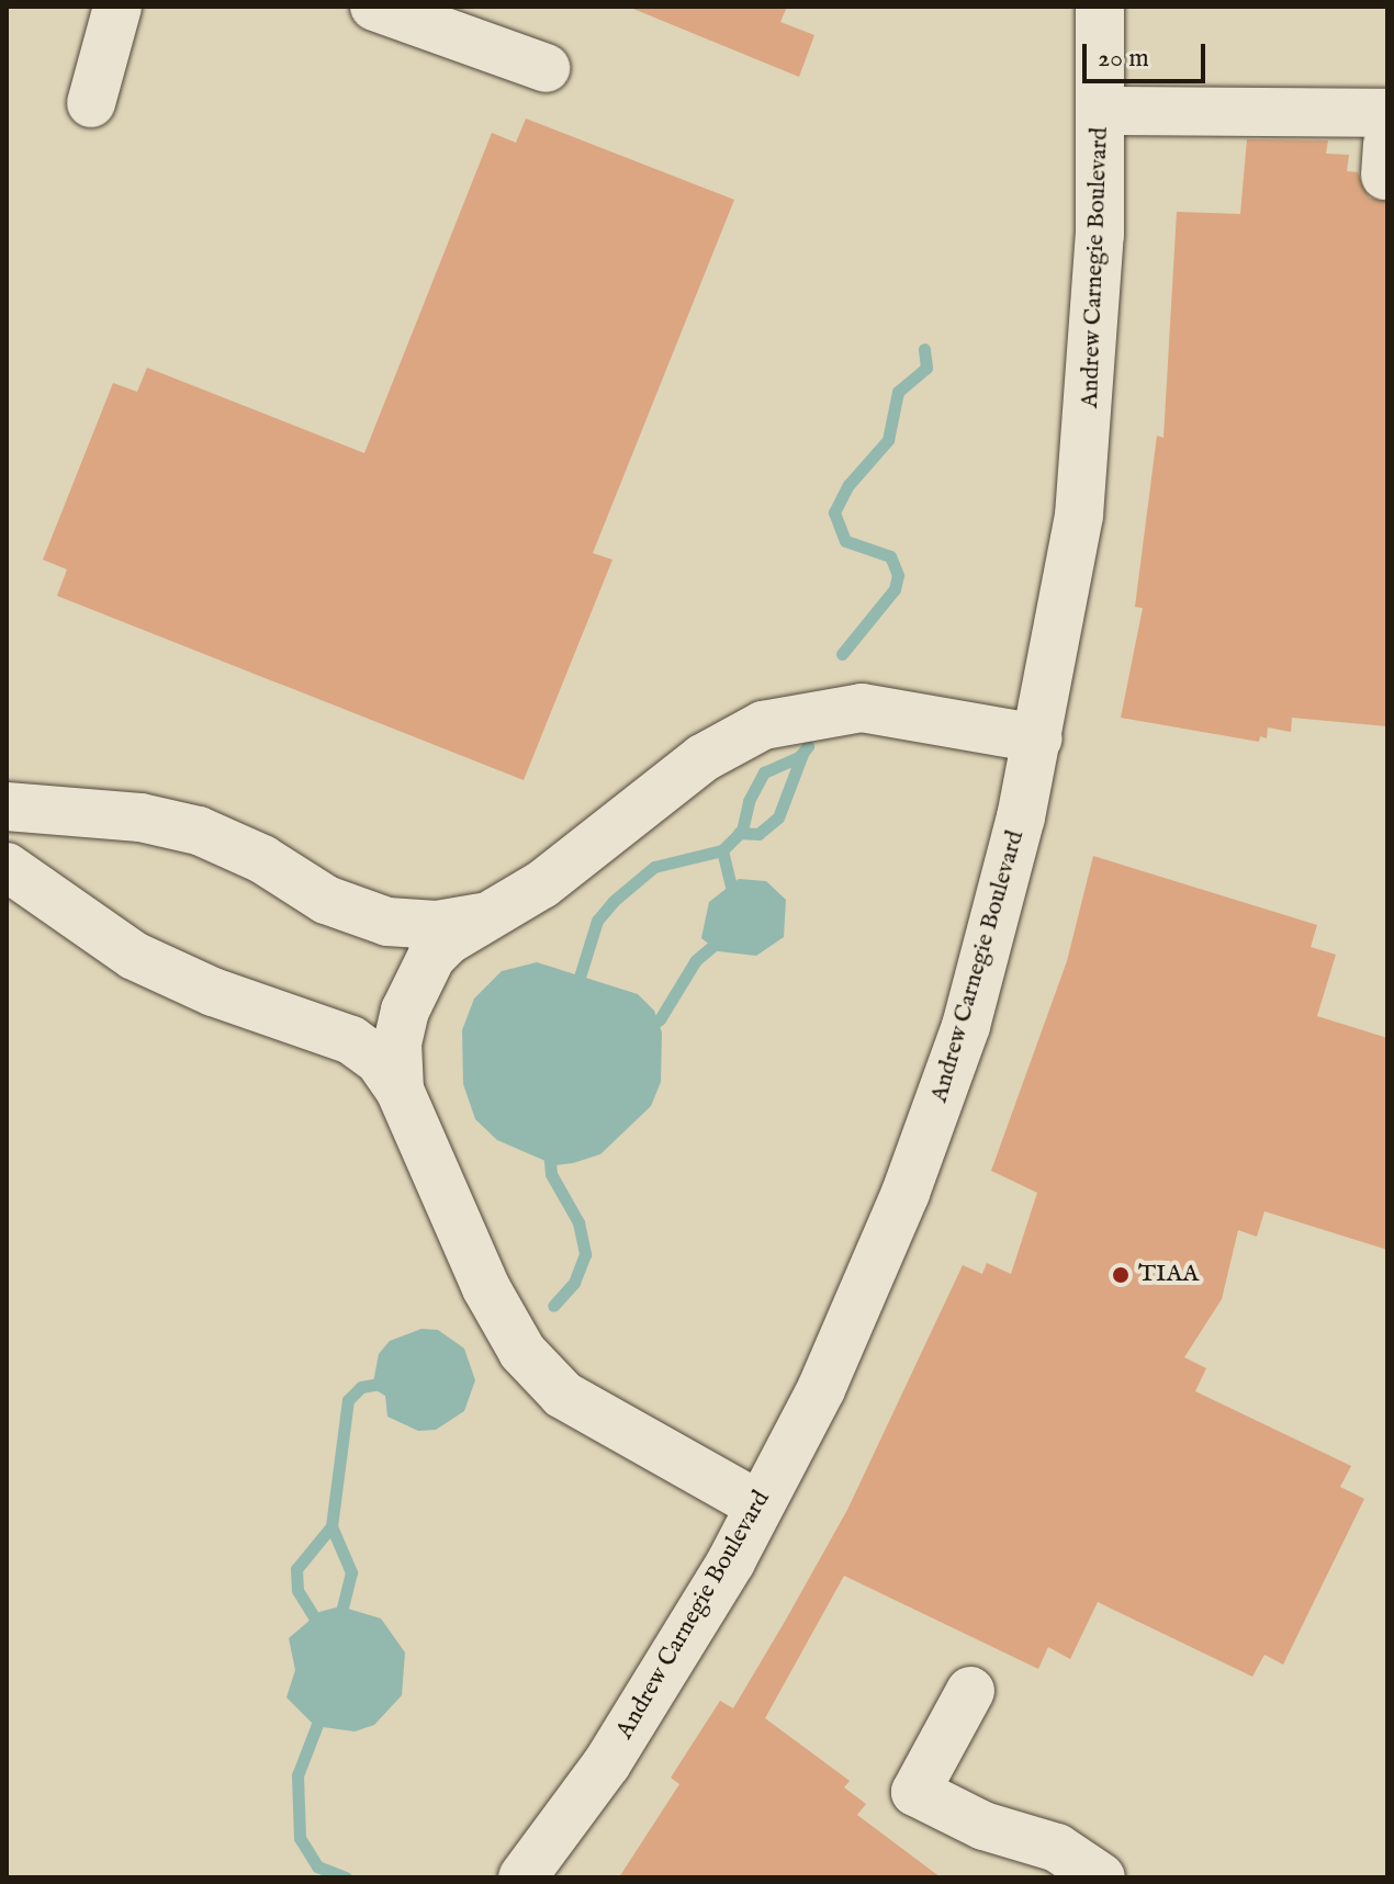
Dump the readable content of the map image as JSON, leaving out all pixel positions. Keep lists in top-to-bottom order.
{
  "streets": {
    "street": ["Andrew Carnegie Boulevard"]
  },
  "places": ["TIAA"],
  "scale_bar": "20 m"
}
